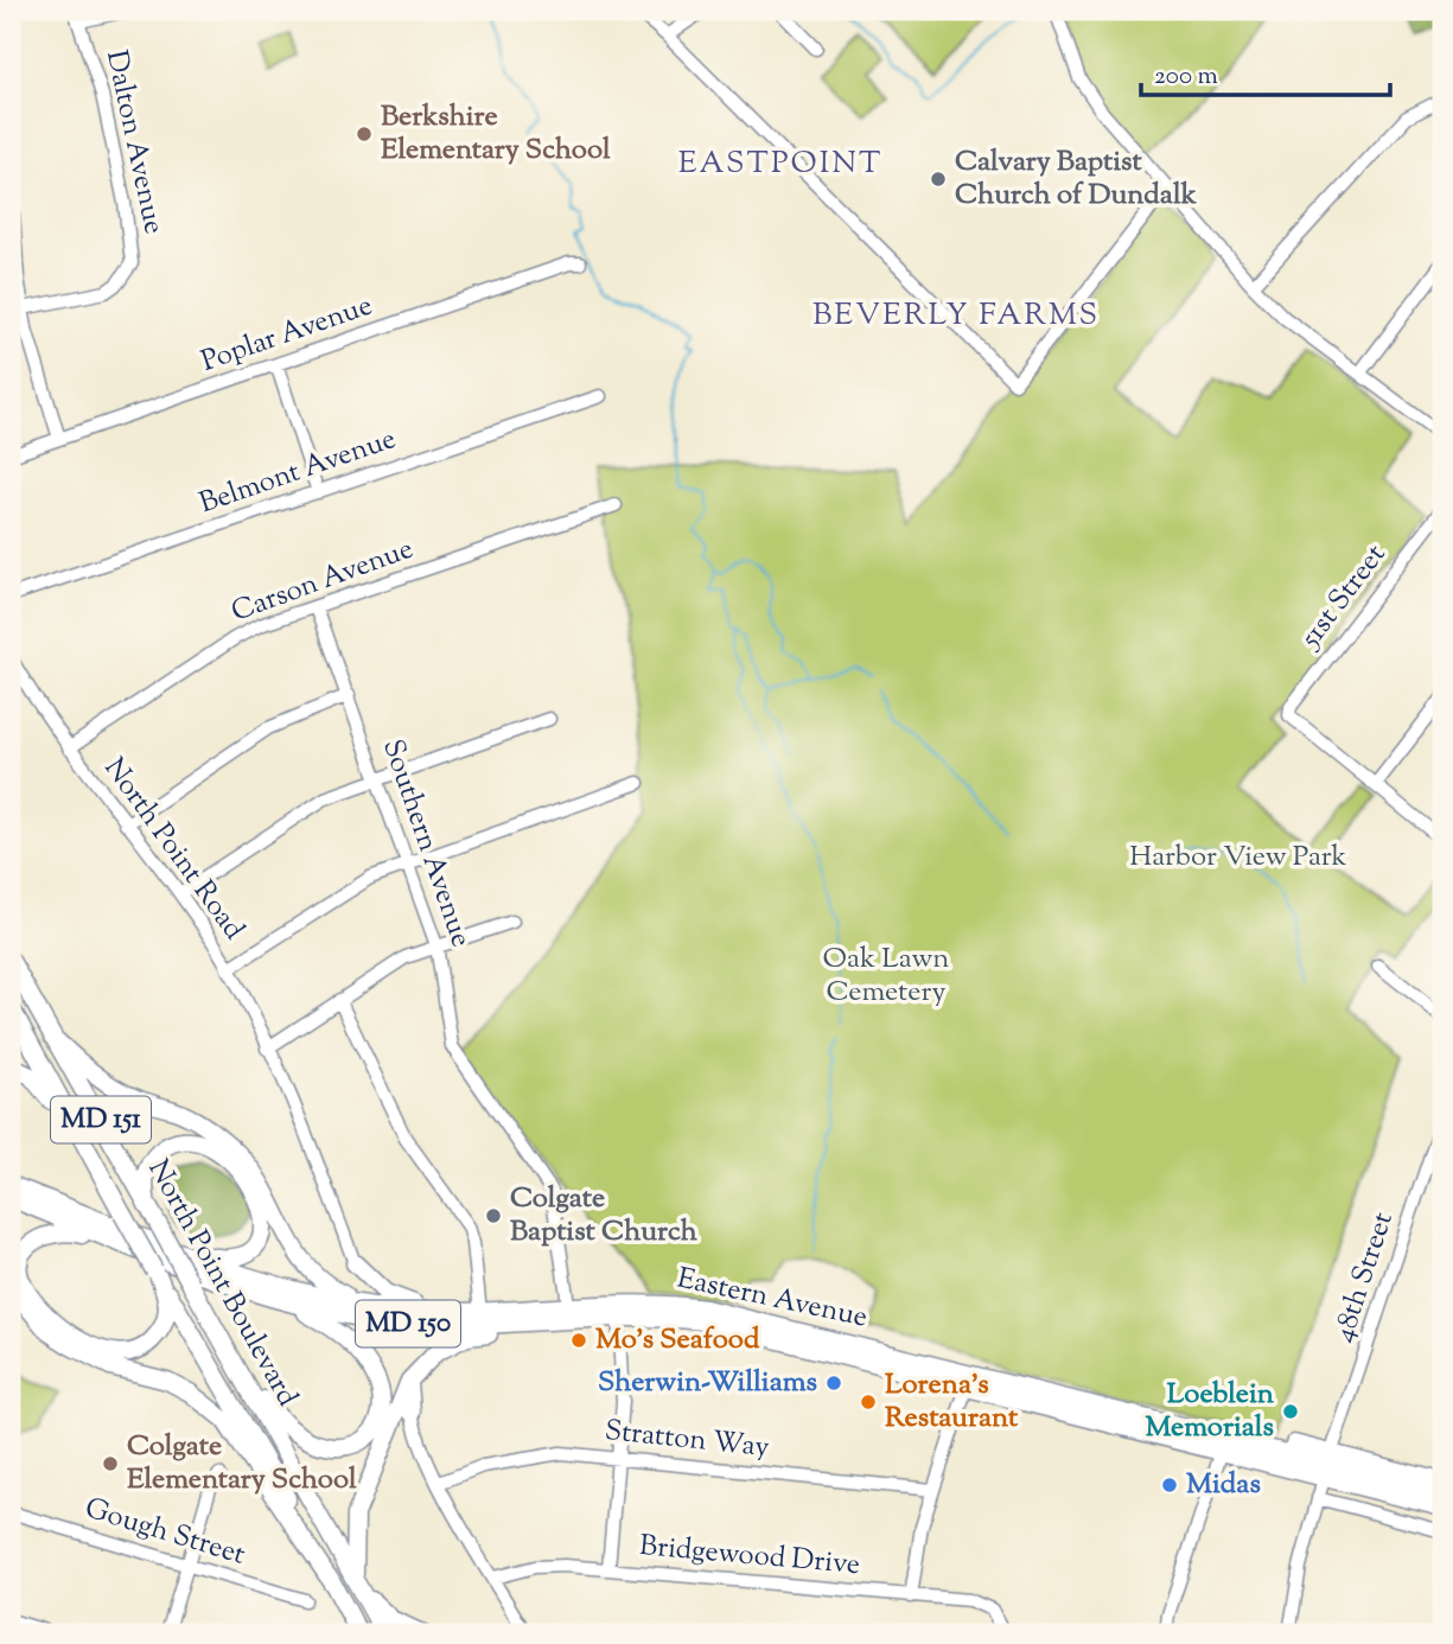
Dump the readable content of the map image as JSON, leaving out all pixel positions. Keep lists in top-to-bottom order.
{
  "streets": {
    "main road": [
      "MD 151",
      "North Point Boulevard",
      "Eastern Avenue",
      "MD 150"
    ],
    "street": [
      "Dalton Avenue",
      "Poplar Avenue",
      "Belmont Avenue",
      "Carson Avenue",
      "51st Street",
      "Southern Avenue",
      "North Point Road",
      "48th Street",
      "Stratton Way",
      "Gough Street",
      "Bridgewood Drive"
    ]
  },
  "crossings": [
    ["Carson Avenue", "Southern Avenue"],
    ["Carson Avenue", "North Point Road"],
    ["Southern Avenue", "Eastern Avenue"],
    ["48th Street", "Eastern Avenue"]
  ],
  "districts": ["EASTPOINT", "BEVERLY FARMS"],
  "parks": ["Harbor View Park", "Oak Lawn Cemetery"],
  "places": [
    "Berkshire Elementary School",
    "Calvary Baptist Church of Dundalk",
    "Colgate Baptist Church",
    "Mo's Seafood",
    "Sherwin-Williams",
    "Lorena’s Restaurant",
    "Loeblein Memorials",
    "Colgate Elementary School",
    "Midas"
  ],
  "scale_bar": "200 m"
}
